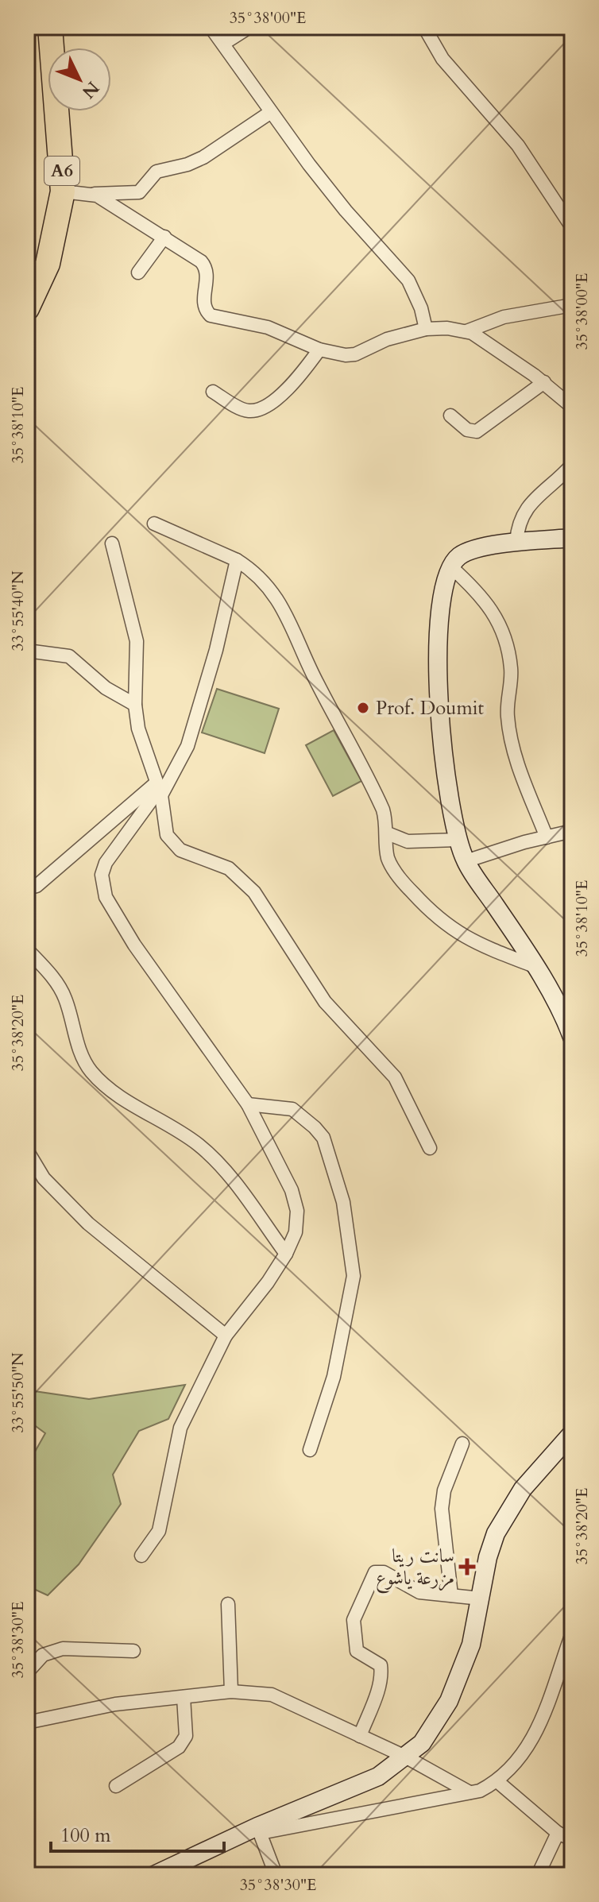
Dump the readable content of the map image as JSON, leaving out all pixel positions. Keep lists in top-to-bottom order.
{
  "streets": {
    "highway": ["A6"]
  },
  "places": {
    "other": ["Prof. Doumit"],
    "health": ["سانت ريتا مزرعة ياشوع"]
  },
  "scale_bar": "100 m",
  "north": "bottom right",
  "coordinates": [
    "35°38'00\"E",
    "35°38'10\"E",
    "33°55'40\"N",
    "35°38'20\"E",
    "33°55'50\"N",
    "35°38'30\"E"
  ]
}
